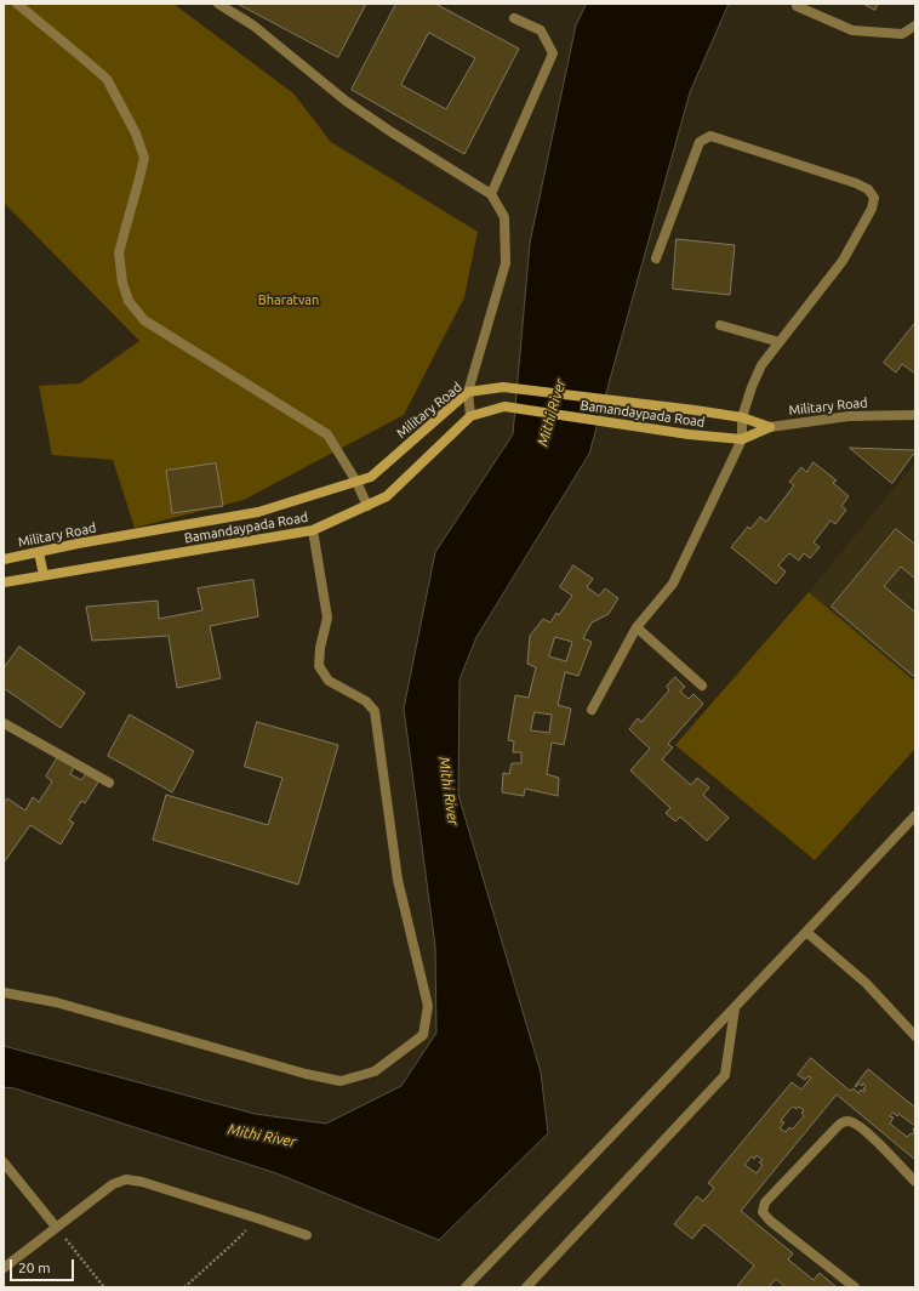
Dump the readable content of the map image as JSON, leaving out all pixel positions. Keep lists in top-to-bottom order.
{
  "streets": {
    "street": ["Military Road", "Bamandaypada Road"]
  },
  "crossings": [
    ["Military Road", "Bamandaypada Road"]
  ],
  "water": ["Mithi River"],
  "parks": ["Bharatvan"],
  "scale_bar": "20 m"
}
